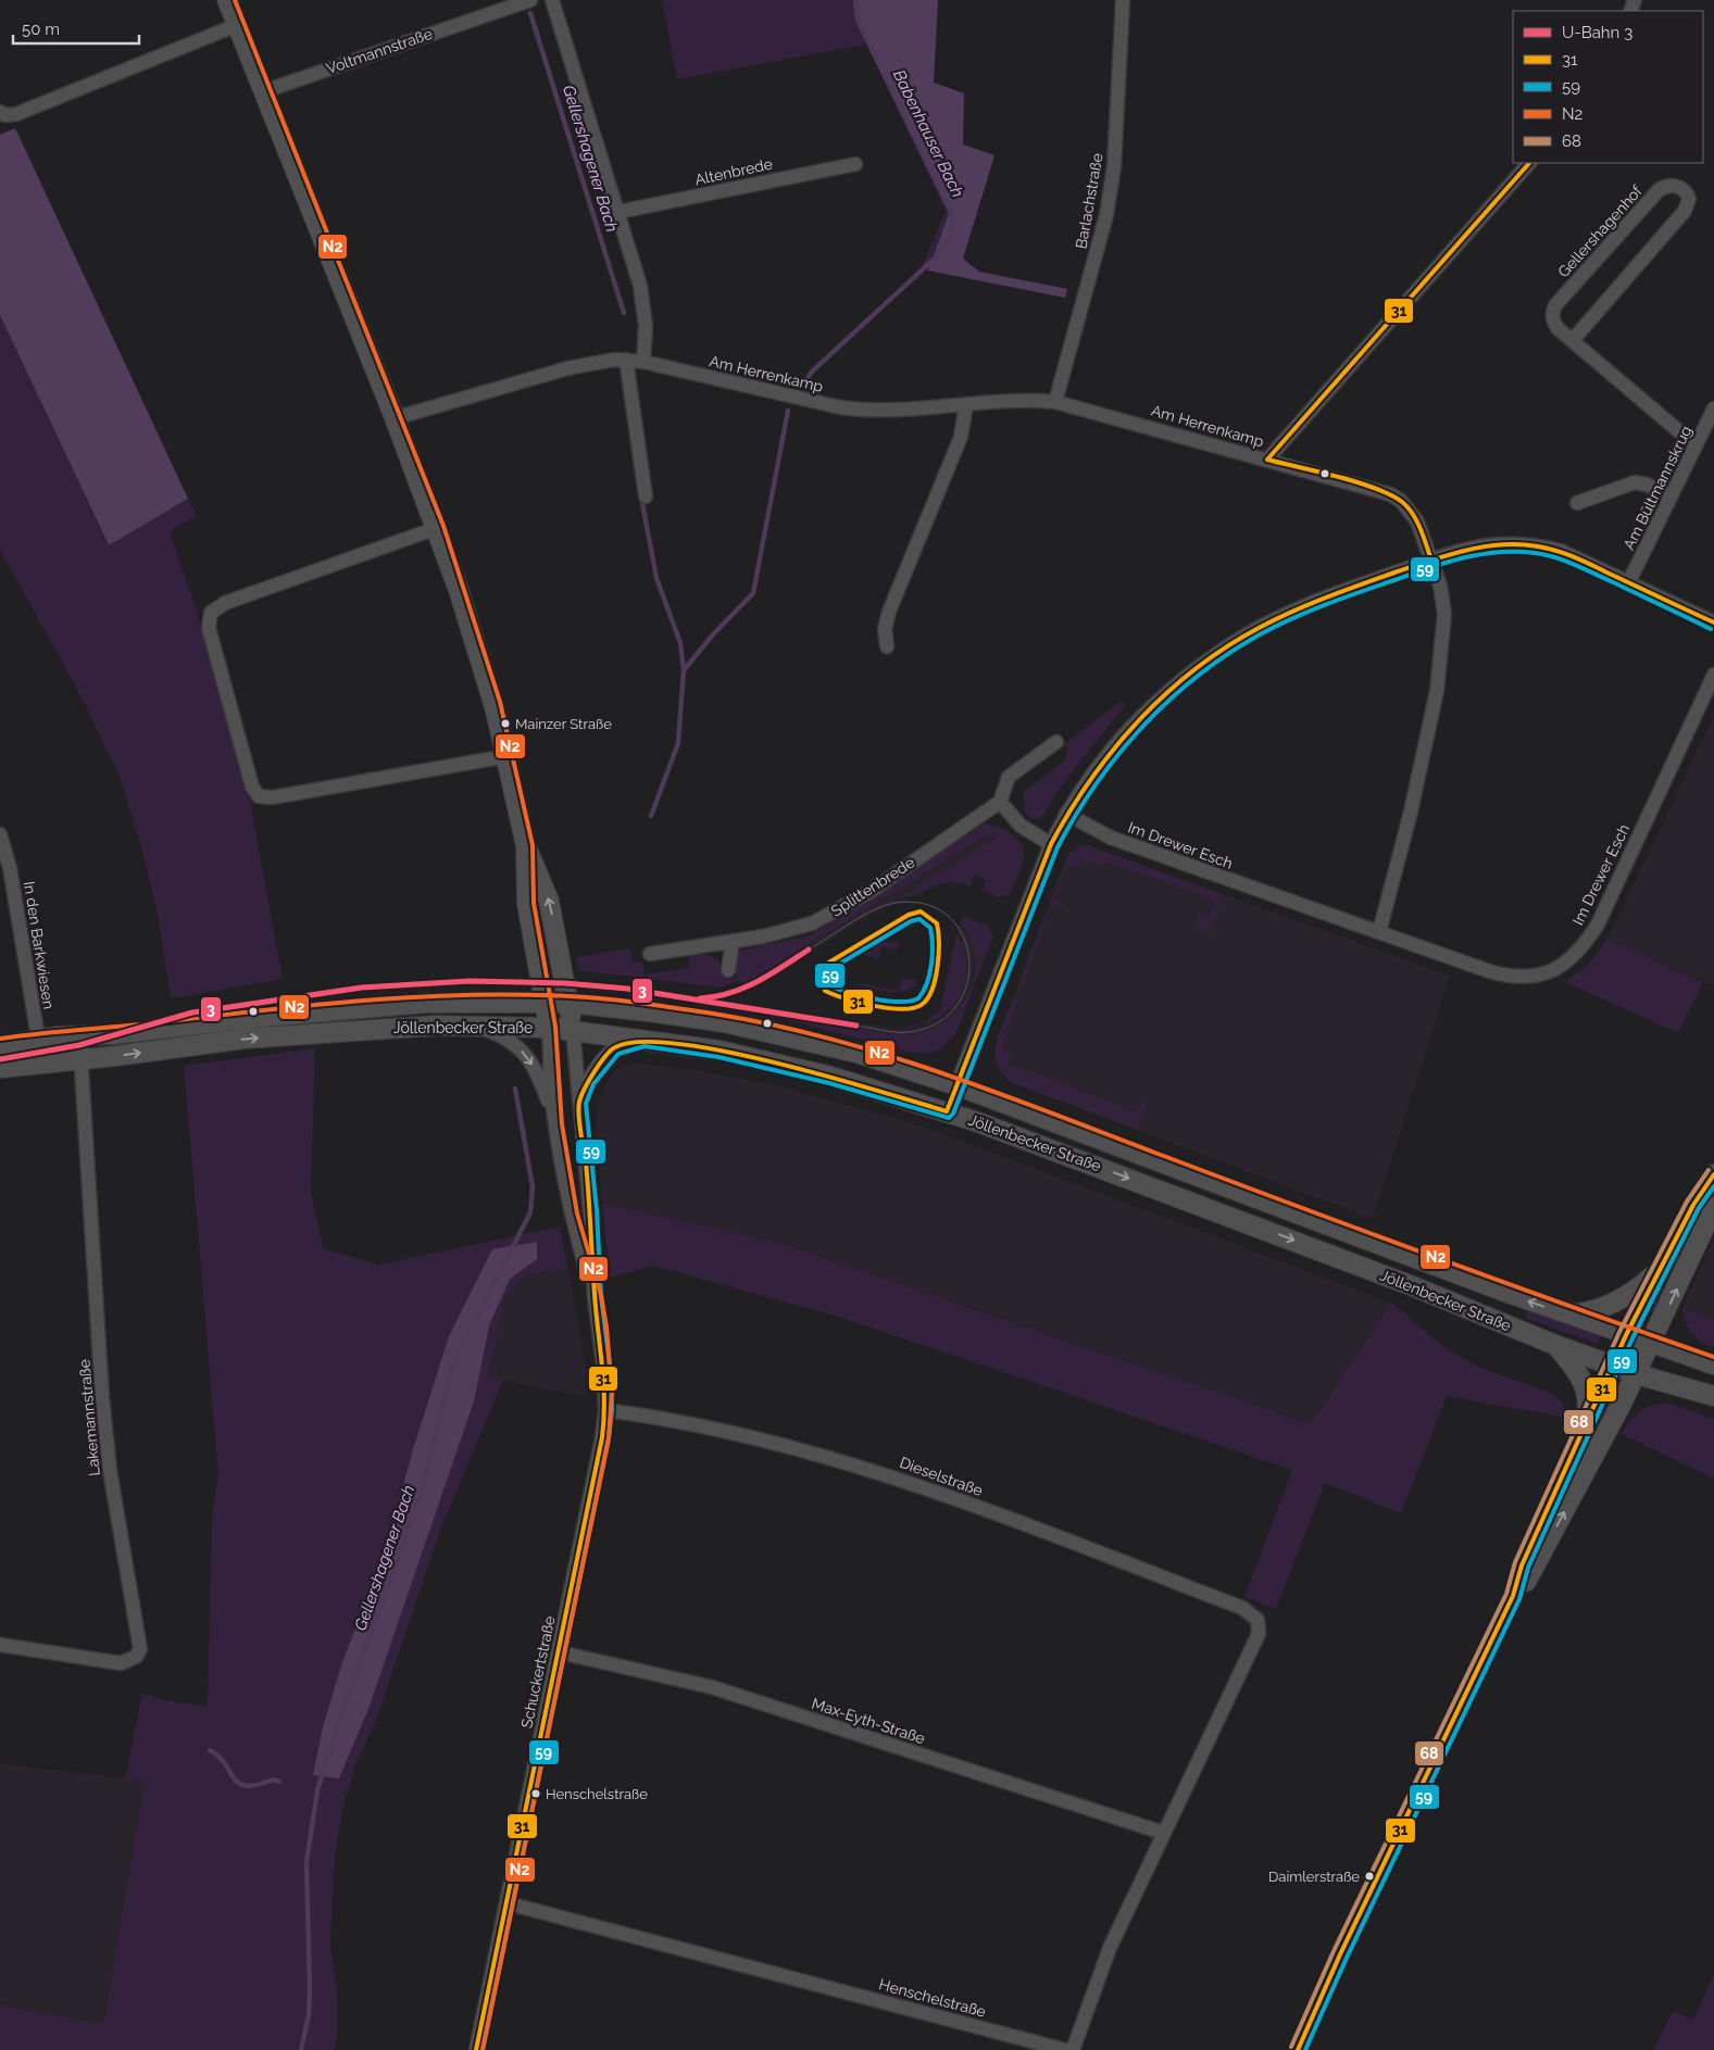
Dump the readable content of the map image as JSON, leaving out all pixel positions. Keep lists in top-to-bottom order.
{
  "streets": {
    "main road": ["Jöllenbecker Straße"],
    "street": [
      "Voltmannstraße",
      "Altenbrede",
      "Barlachstraße",
      "Gellershagenhof",
      "Am Herrenkamp",
      "Am Bültmannskrug",
      "Im Drewer Esch",
      "Splittenbrede",
      "In den Barkwiesen",
      "Lakemannstraße",
      "Dieselstraße",
      "Schuckertstraße",
      "Max-Eyth-Straße",
      "Henschelstraße"
    ]
  },
  "crossings": [
    ["Barlachstraße", "Am Herrenkamp"],
    ["Gellershagenhof", "Am Bültmannskrug"],
    ["In den Barkwiesen", "Jöllenbecker Straße"],
    ["Jöllenbecker Straße", "Lakemannstraße"],
    ["Jöllenbecker Straße", "Schuckertstraße"],
    ["Dieselstraße", "Schuckertstraße"],
    ["Dieselstraße", "Max-Eyth-Straße"],
    ["Schuckertstraße", "Max-Eyth-Straße"],
    ["Schuckertstraße", "Henschelstraße"]
  ],
  "water": ["Babenhauser Bach", "Gellershagener Bach"],
  "places": ["Mainzer Straße", "Henschelstraße", "Daimlerstraße"],
  "lines": [
    "transit line N2",
    "transit line 31",
    "transit line 59",
    "metro line 3",
    "transit line 68"
  ],
  "legend": [
    "U-Bahn 3",
    "31",
    "59",
    "N2",
    "68"
  ],
  "scale_bar": "50 m"
}
